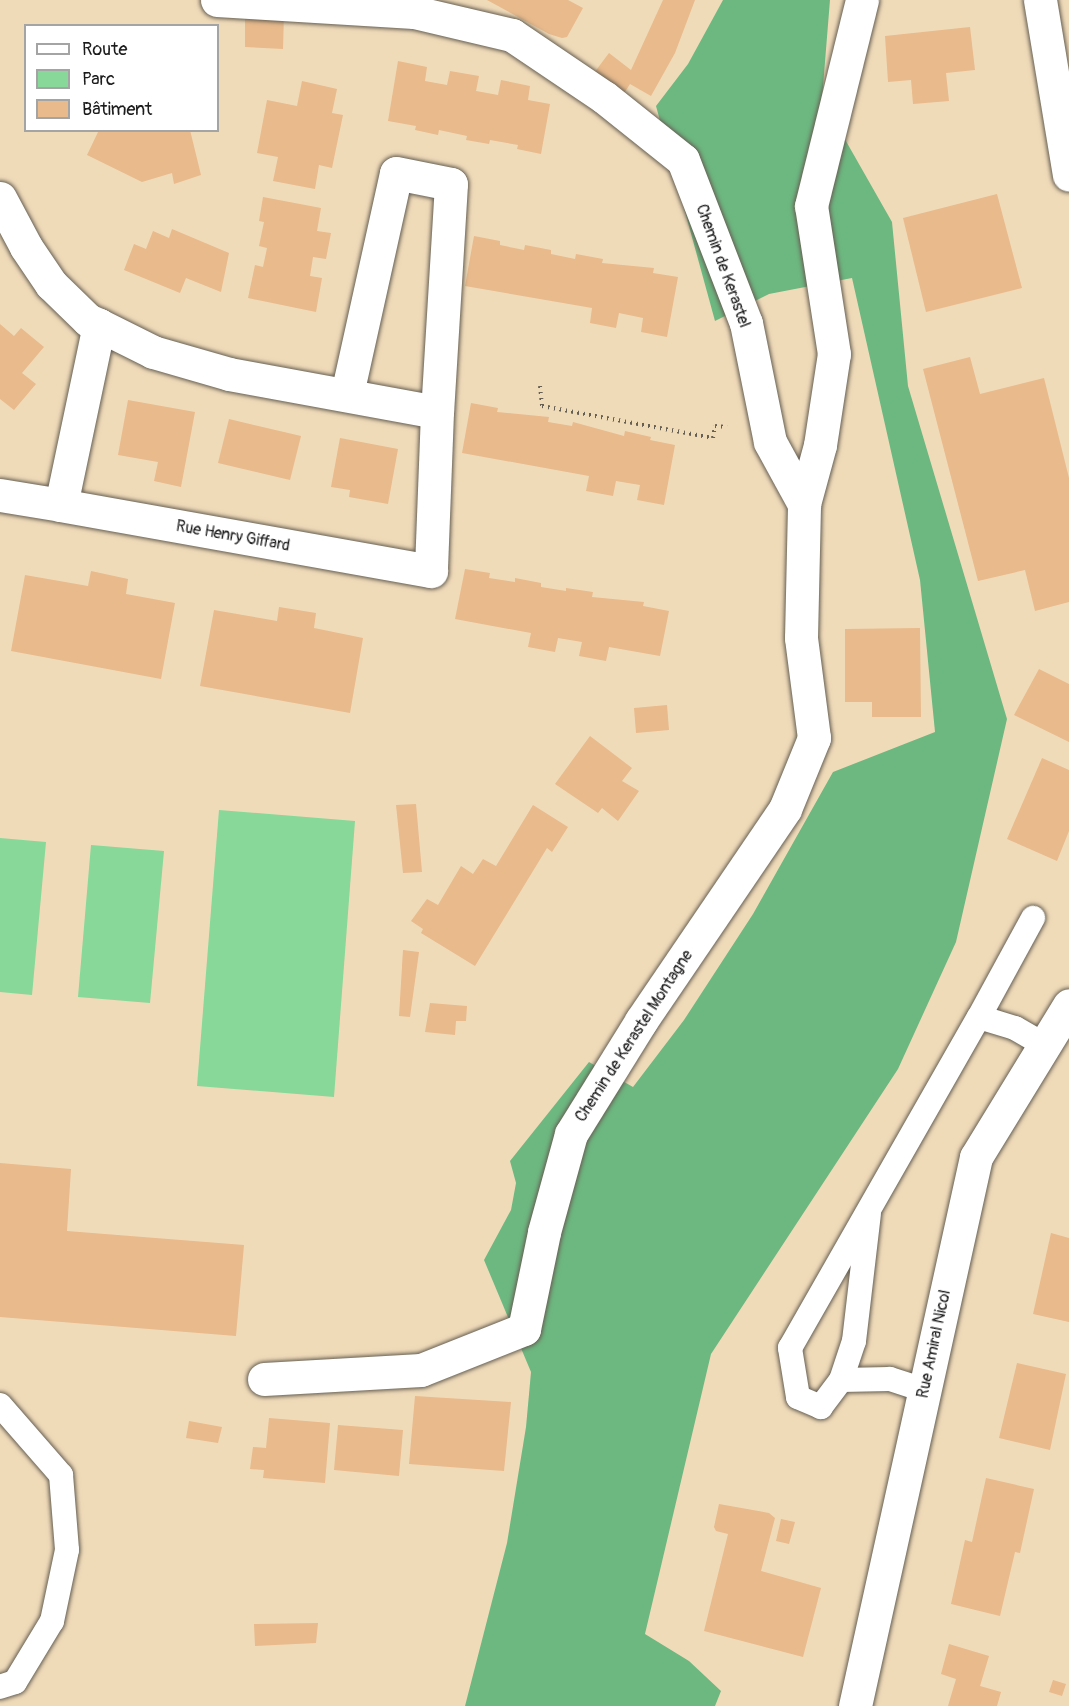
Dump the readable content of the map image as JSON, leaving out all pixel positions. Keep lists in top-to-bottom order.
{
  "streets": {
    "street": [
      "Chemin de Kerastel",
      "Rue Henry Giffard",
      "Chemin de Kerastel Montagne",
      "Rue Amiral Nicol"
    ]
  },
  "crossings": [
    ["Chemin de Kerastel", "Chemin de Kerastel Montagne"]
  ],
  "legend": ["Route", "Parc", "Bâtiment"]
}
